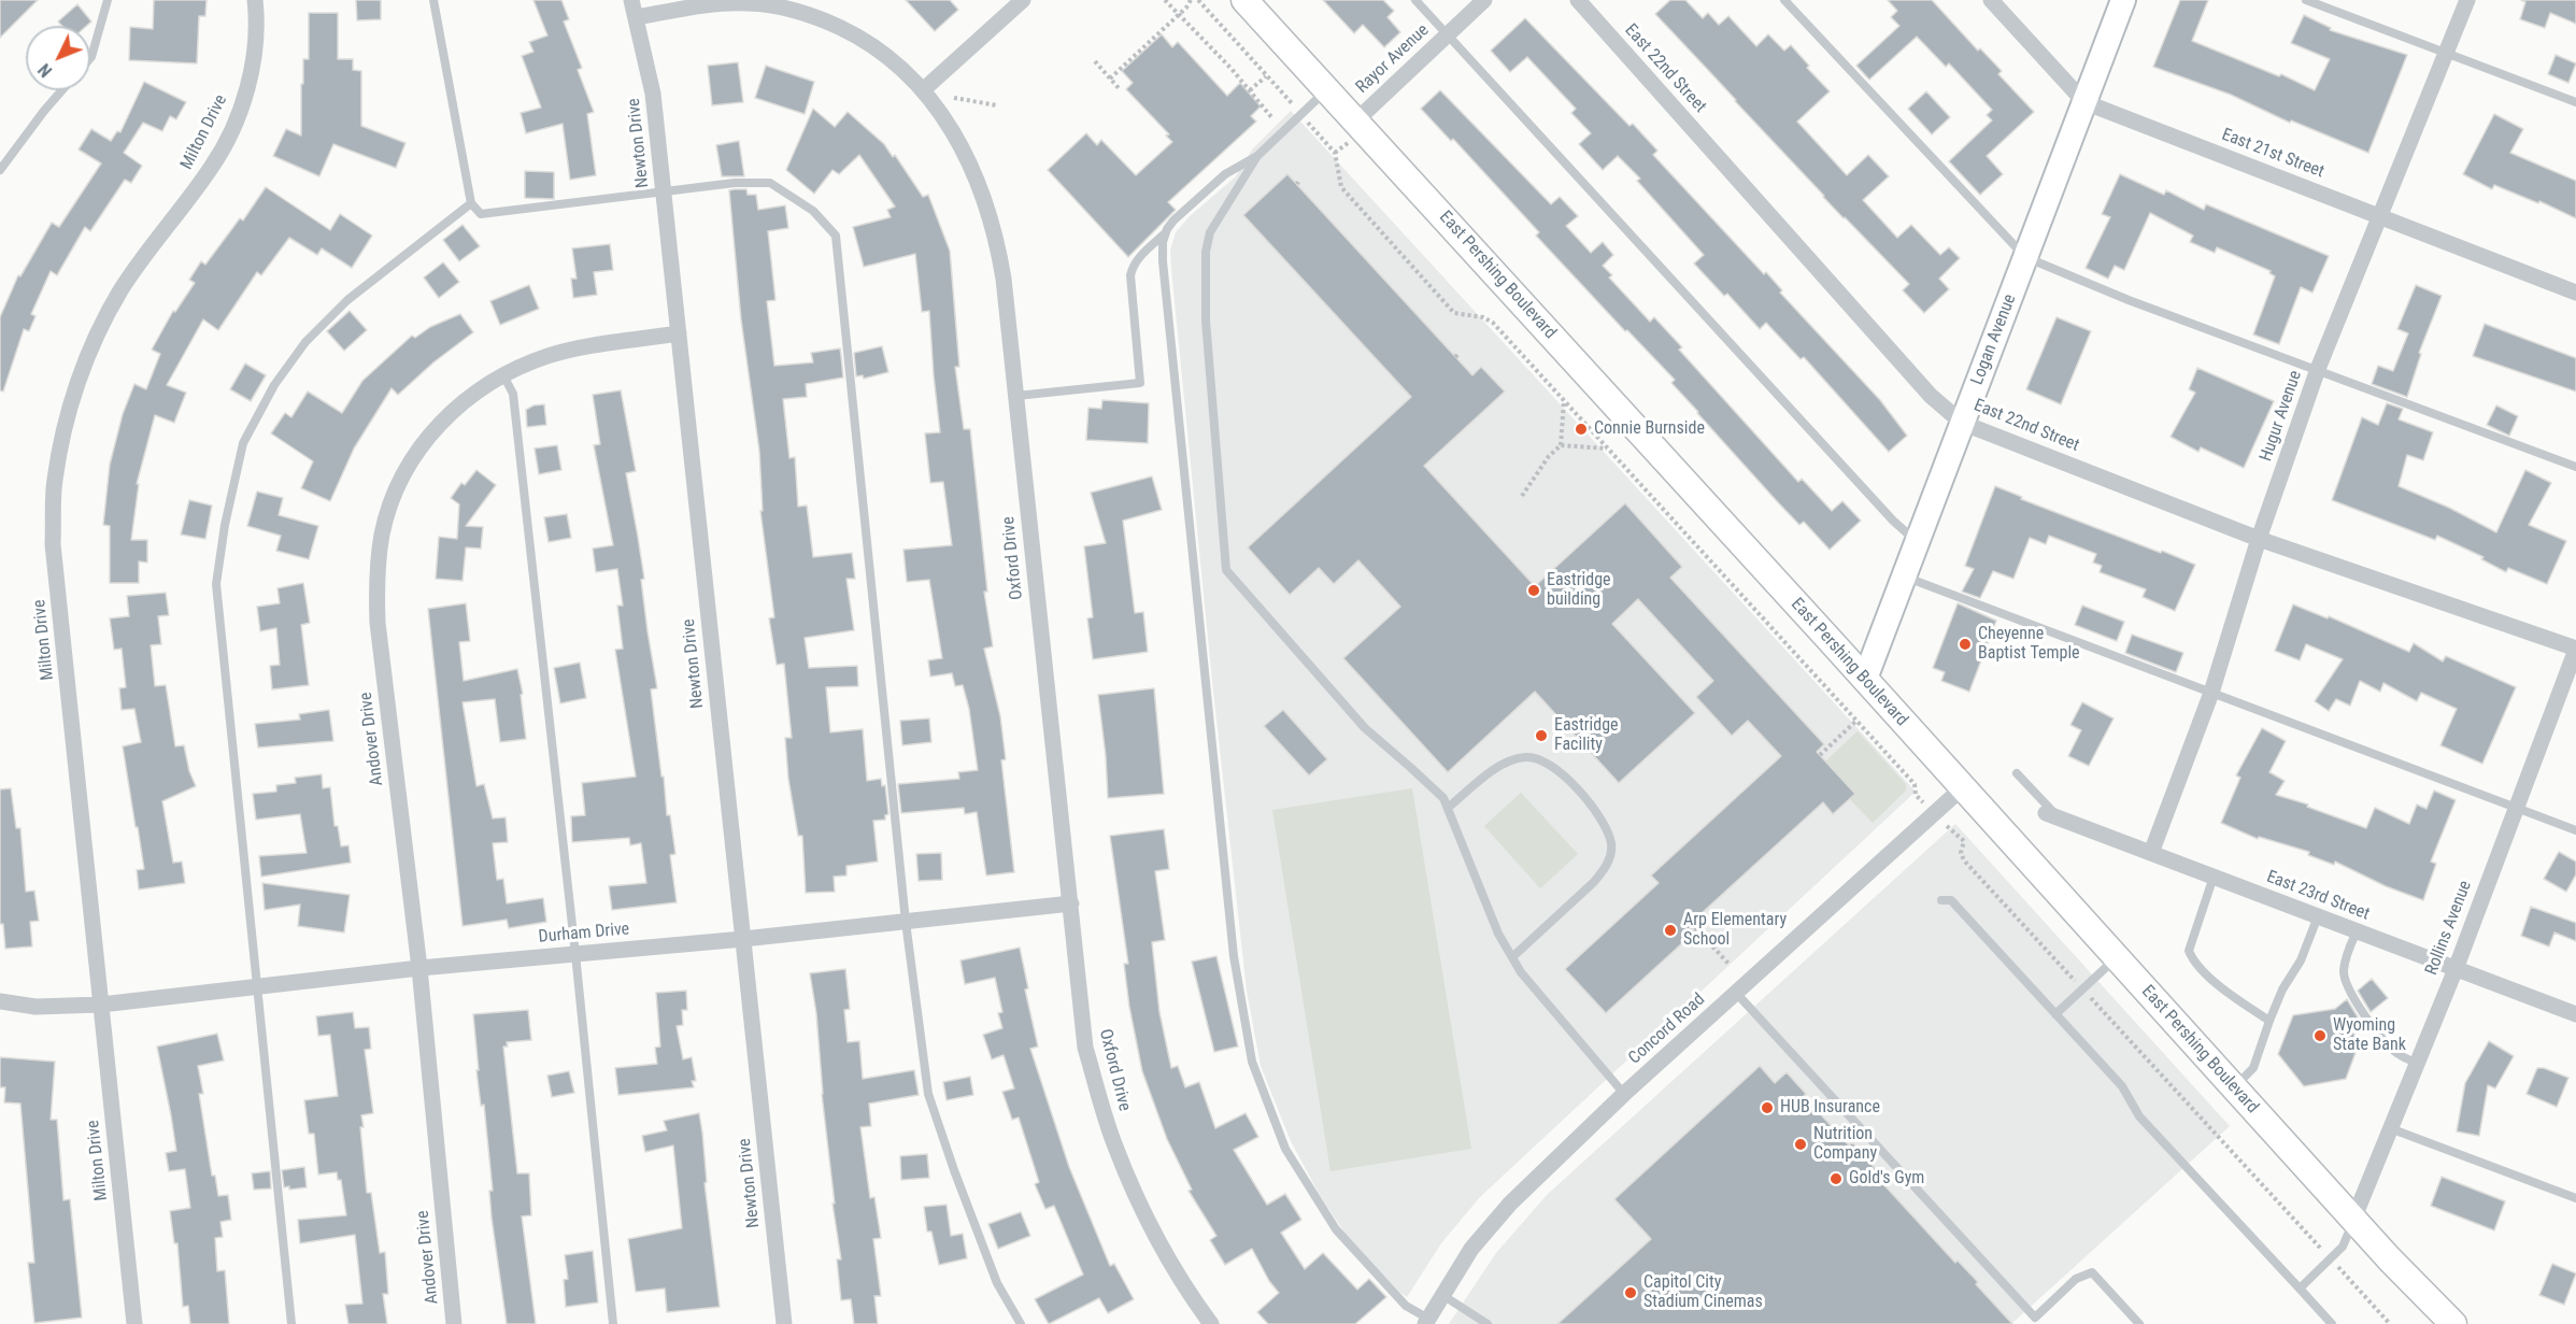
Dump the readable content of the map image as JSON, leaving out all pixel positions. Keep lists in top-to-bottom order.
{
  "streets": {
    "main road": ["East Pershing Boulevard", "Logan Avenue"],
    "street": [
      "Rayor Avenue",
      "East 22nd Street",
      "Milton Drive",
      "Newton Drive",
      "East 21st Street",
      "Hugur Avenue",
      "Oxford Drive",
      "Andover Drive",
      "East 23rd Street",
      "Rollins Avenue",
      "Durham Drive",
      "Concord Road"
    ]
  },
  "crossings": [
    ["Rayor Avenue", "East Pershing Boulevard"],
    ["East 22nd Street", "Logan Avenue"],
    ["East 22nd Street", "Hugur Avenue"],
    ["East 22nd Street", "Rollins Avenue"],
    ["Milton Drive", "Durham Drive"],
    ["Newton Drive", "Oxford Drive"],
    ["Newton Drive", "Andover Drive"],
    ["Newton Drive", "Durham Drive"],
    ["East 21st Street", "Logan Avenue"],
    ["East 21st Street", "Hugur Avenue"],
    ["East Pershing Boulevard", "Logan Avenue"],
    ["East Pershing Boulevard", "Rollins Avenue"],
    ["East Pershing Boulevard", "Concord Road"],
    ["Hugur Avenue", "East 23rd Street"],
    ["Oxford Drive", "Durham Drive"],
    ["Andover Drive", "Durham Drive"],
    ["East 23rd Street", "Rollins Avenue"]
  ],
  "places": [
    "Connie Burnside",
    "Eastridge building",
    "Cheyenne Baptist Temple",
    "Eastridge Facility",
    "Arp Elementary School",
    "Wyoming State Bank",
    "HUB Insurance",
    "Nutrition Company",
    "Gold's Gym",
    "Capitol City Stadium Cinemas"
  ],
  "north": "bottom left"
}
